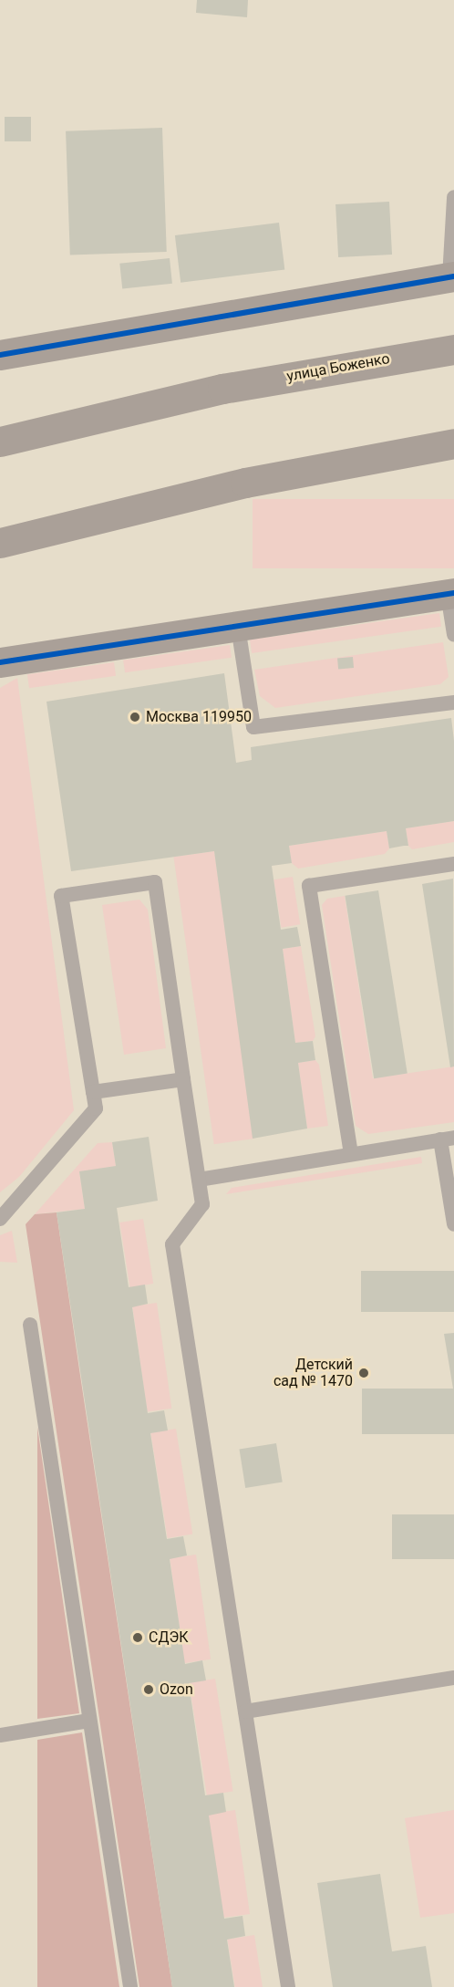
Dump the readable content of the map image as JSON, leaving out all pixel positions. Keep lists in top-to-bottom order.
{
  "streets": {
    "main road": ["улица Боженко"]
  },
  "places": [
    "Москва 119950",
    "Детский сад № 1470",
    "СДЭК",
    "Ozon"
  ]
}
